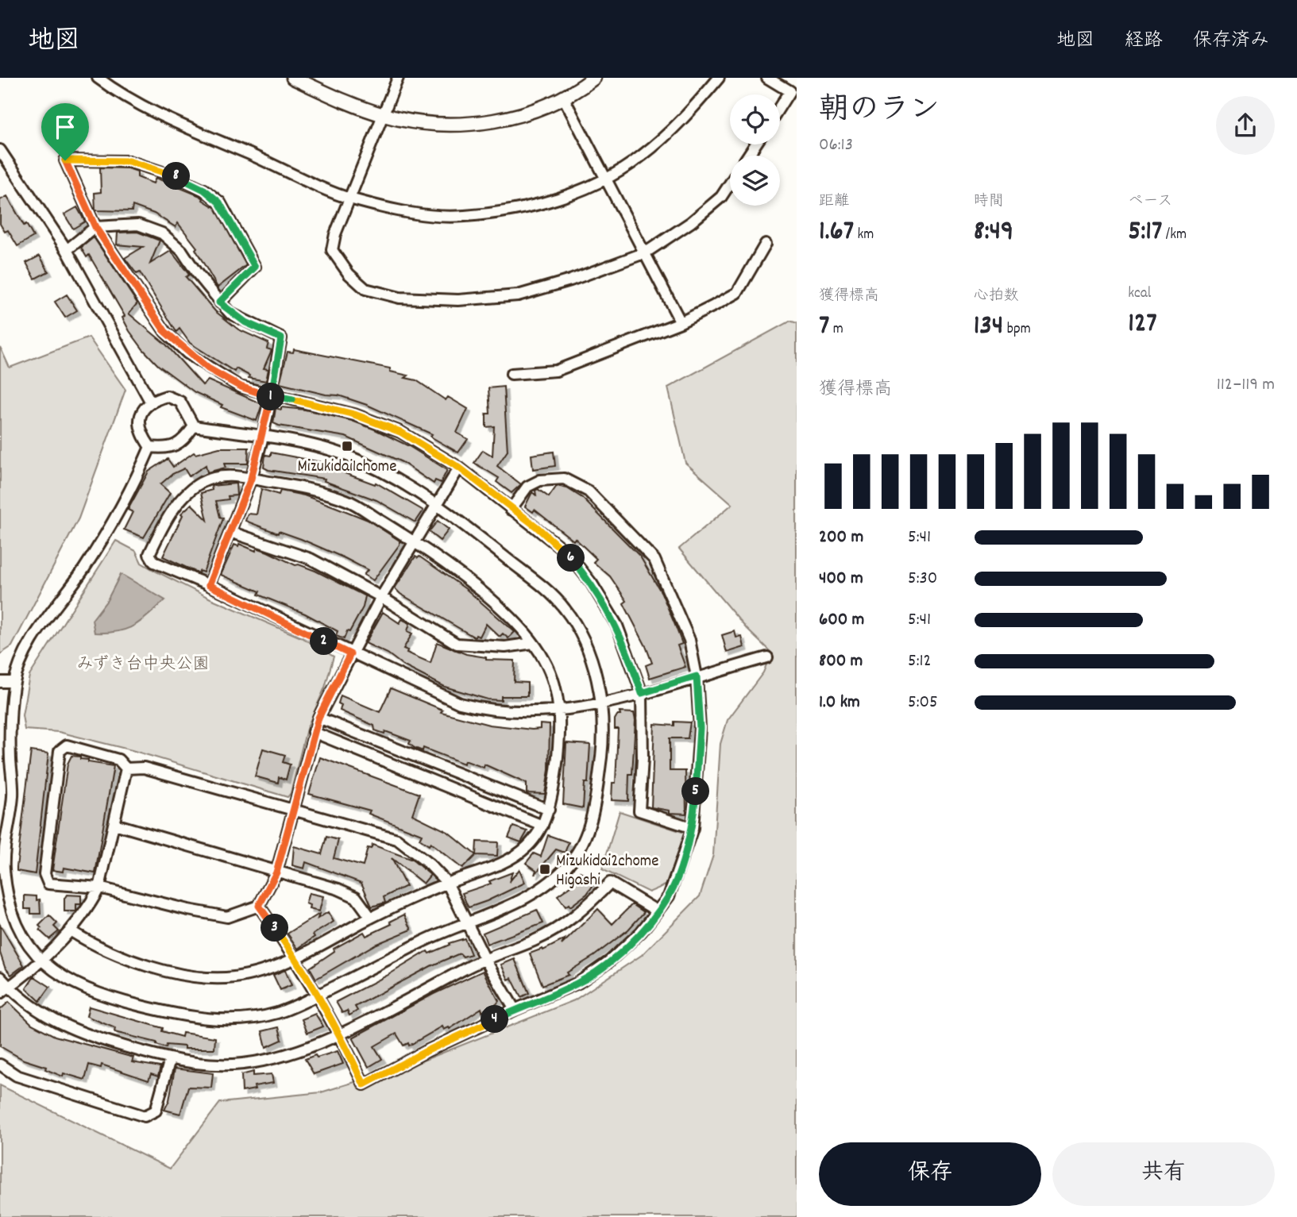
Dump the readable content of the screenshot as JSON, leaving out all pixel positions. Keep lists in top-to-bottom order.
{
  "parks": ["みずき台中央公園"],
  "places": {
    "transit": ["Mizukidai1chome", "Mizukidai2chome Higashi"]
  },
  "page": {
    "header": "地図",
    "nav": ["地図", "経路", "保存済み"],
    "heading": ["朝のラン", "06:13"],
    "pins": [
      "8",
      "1",
      "6",
      "2",
      "5",
      "3",
      "4"
    ],
    "stats": [
      ["距離", "1.67 km"],
      ["時間", "8:49"],
      ["ペース", "5:17 /km"],
      ["獲得標高", "7 m"],
      ["心拍数", "134 bpm"],
      ["kcal", "127"]
    ],
    "chart": ["獲得標高", "112–119 m"],
    "list": [
      {
        "name": "200 m",
        "note": "5:41"
      },
      {
        "name": "400 m",
        "note": "5:30"
      },
      {
        "name": "600 m",
        "note": "5:41"
      },
      {
        "name": "800 m",
        "note": "5:12"
      },
      {
        "name": "1.0 km",
        "note": "5:05"
      }
    ],
    "buttons": ["保存", "共有"]
  }
}
